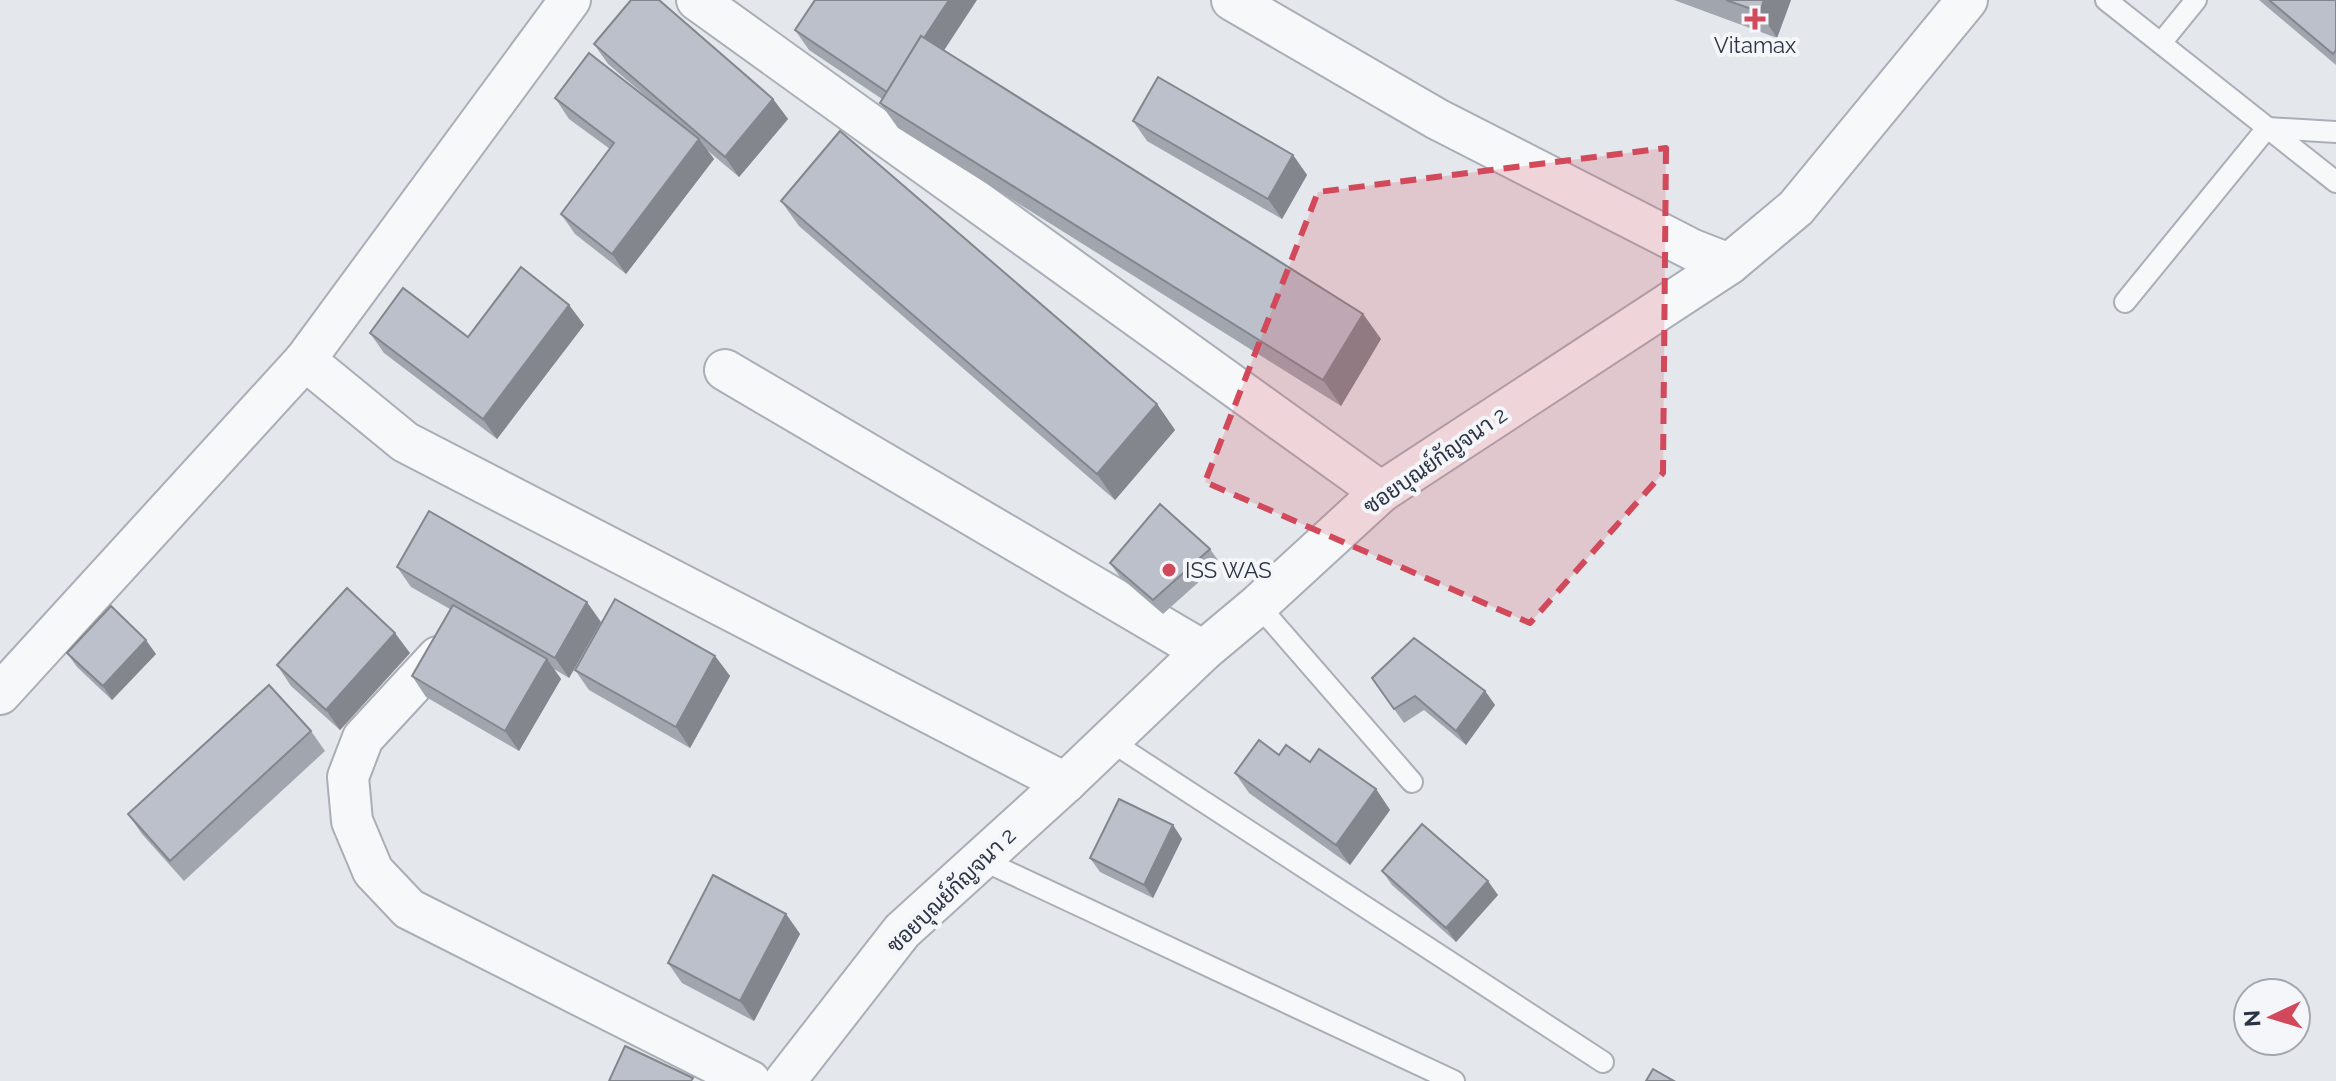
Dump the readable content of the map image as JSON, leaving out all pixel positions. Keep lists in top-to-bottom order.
{
  "streets": {
    "street": ["ซอยบุณย์กัญจนา 2"]
  },
  "places": {
    "health": ["Vitamax"],
    "other": ["ISS WAS"]
  },
  "north": "left"
}
